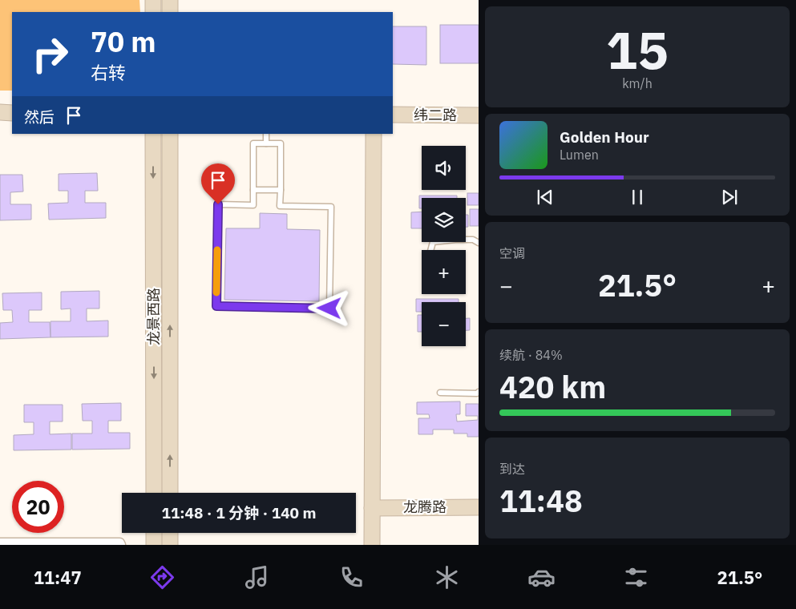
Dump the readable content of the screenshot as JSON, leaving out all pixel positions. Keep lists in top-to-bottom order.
{
  "streets": {
    "main road": ["纬二路", "龙景西路", "龙腾路"]
  },
  "page": {
    "tile": [
      ["15", "km/h"],
      "空调",
      ["续航 · 84%", "420 km"],
      ["到达", "11:48"]
    ],
    "turn": ["70 m", "右转"],
    "then": "然后",
    "song": ["Golden Hour", "Lumen"],
    "map_buttons": ["+", "−"],
    "heat": ["−", "21.5°", "+"],
    "limit": "20",
    "trip": "11:48 · 1 分钟 · 140 m",
    "tabs": ["11:47", "21.5°"]
  }
}
